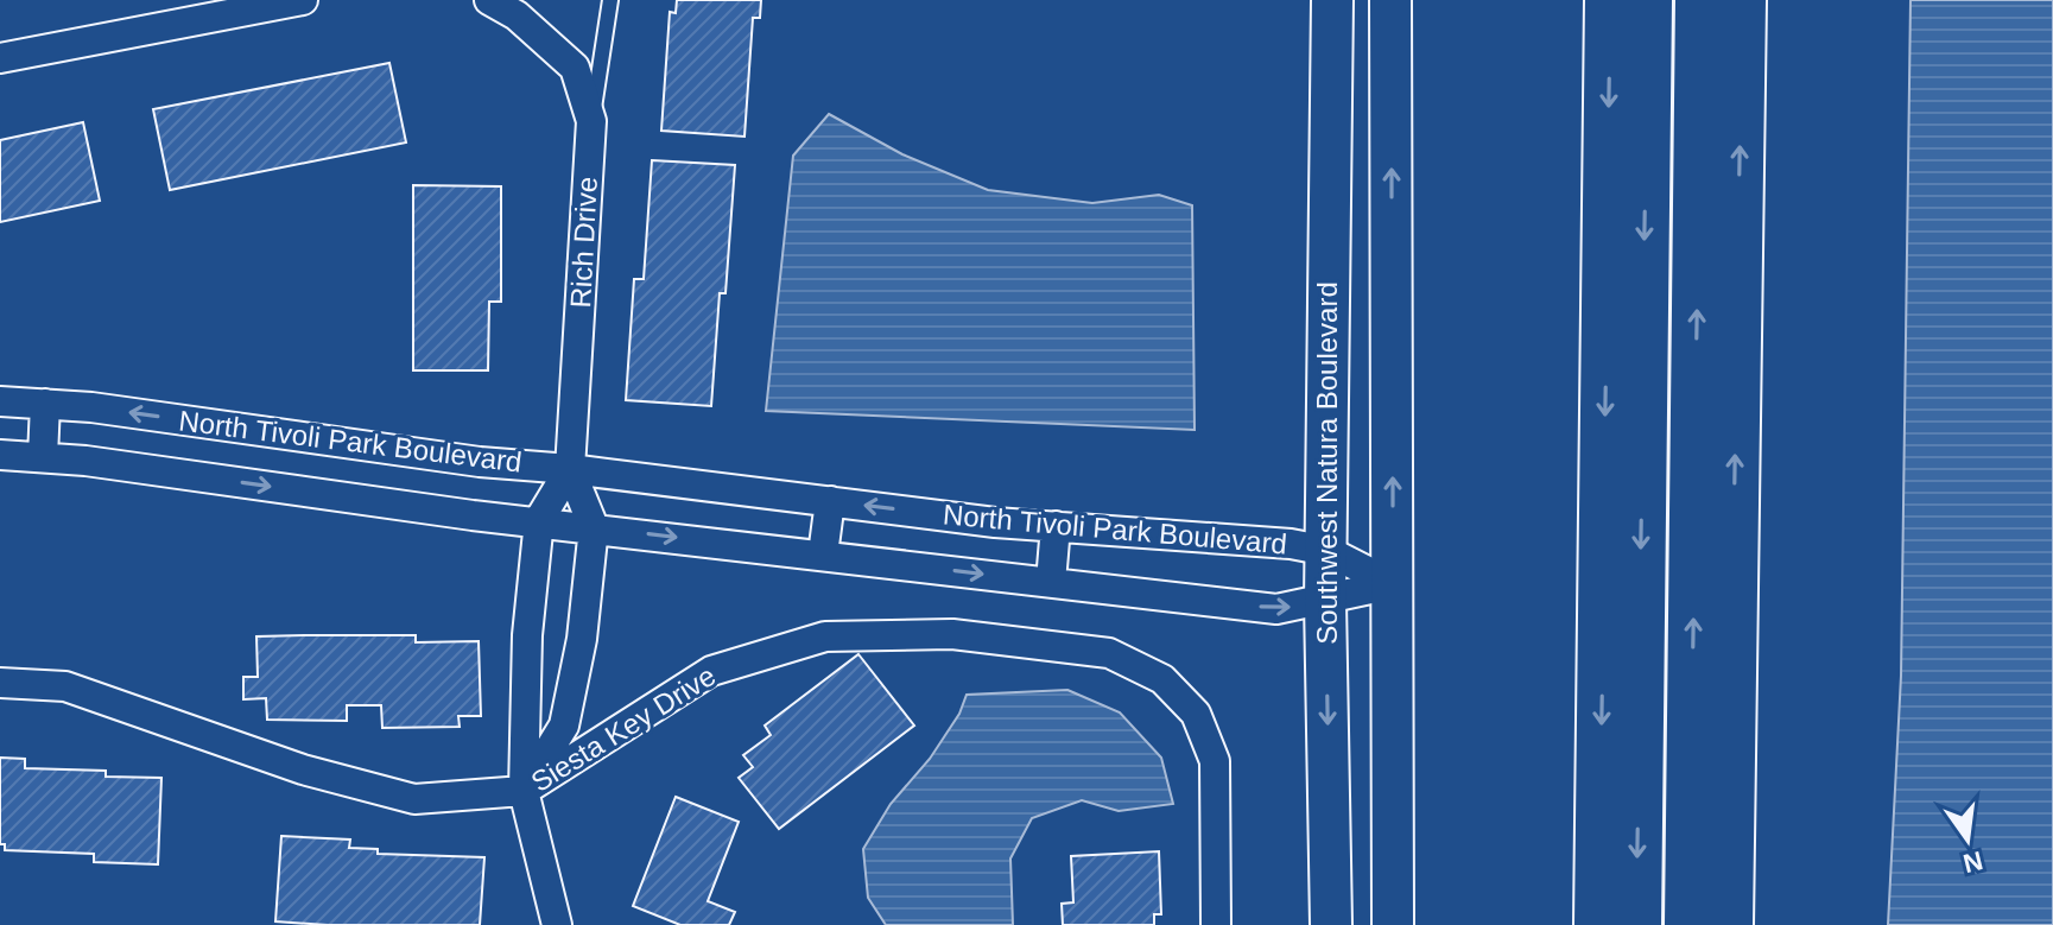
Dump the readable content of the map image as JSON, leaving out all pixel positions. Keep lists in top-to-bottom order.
{
  "streets": {
    "street": [
      "Rich Drive",
      "North Tivoli Park Boulevard",
      "Southwest Natura Boulevard",
      "Siesta Key Drive"
    ]
  },
  "crossings": [
    ["Rich Drive", "North Tivoli Park Boulevard"],
    ["North Tivoli Park Boulevard", "Southwest Natura Boulevard"]
  ],
  "north": "bottom"
}
